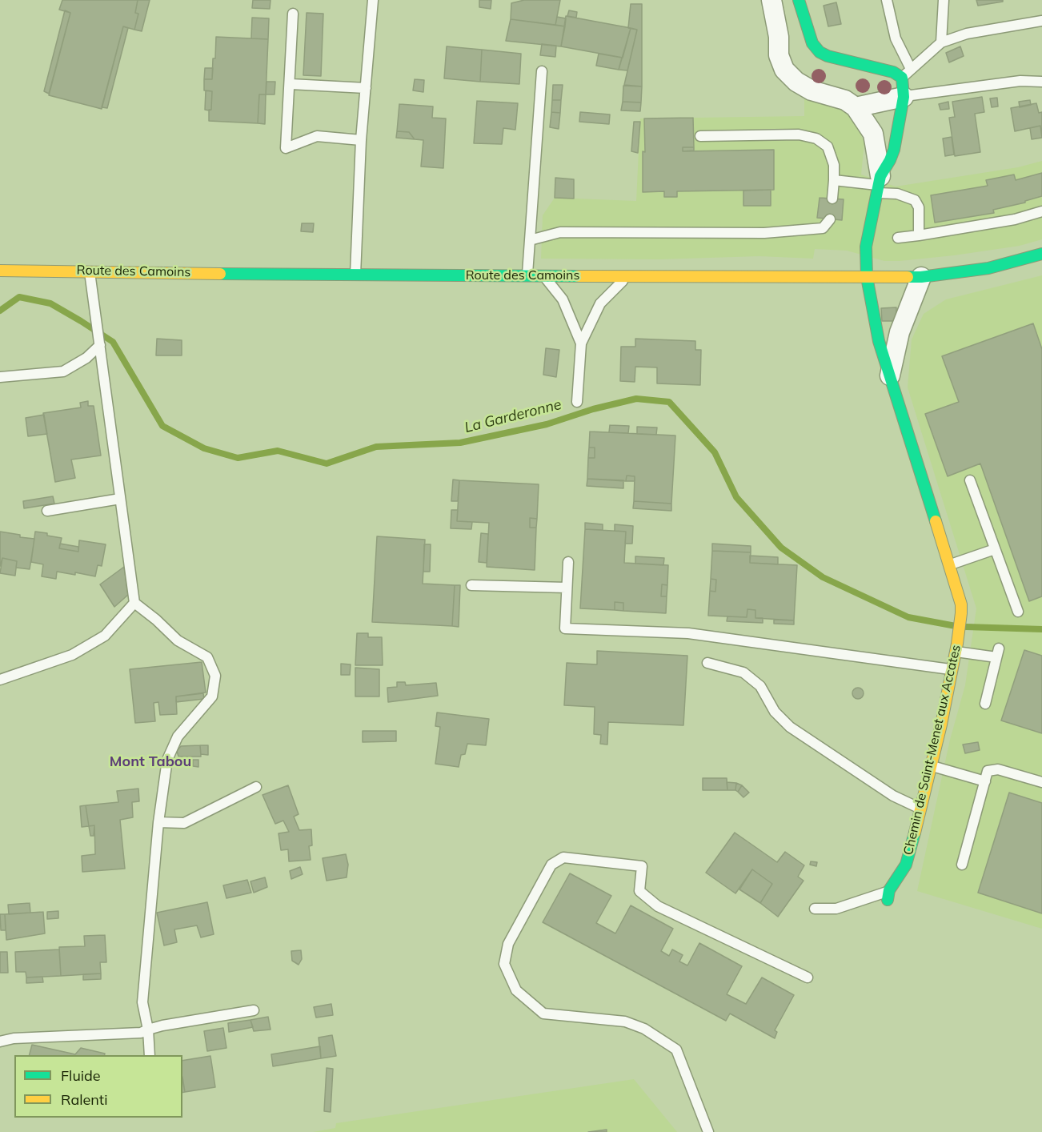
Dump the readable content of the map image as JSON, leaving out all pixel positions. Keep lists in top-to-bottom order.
{
  "streets": {
    "main road": ["Route des Camoins", "Chemin de Saint-Menet aux Accates"]
  },
  "crossings": [
    ["Route des Camoins", "Chemin de Saint-Menet aux Accates"]
  ],
  "districts": ["Mont Tabou"],
  "water": ["La Garderonne"],
  "legend": ["Fluide", "Ralenti"]
}
